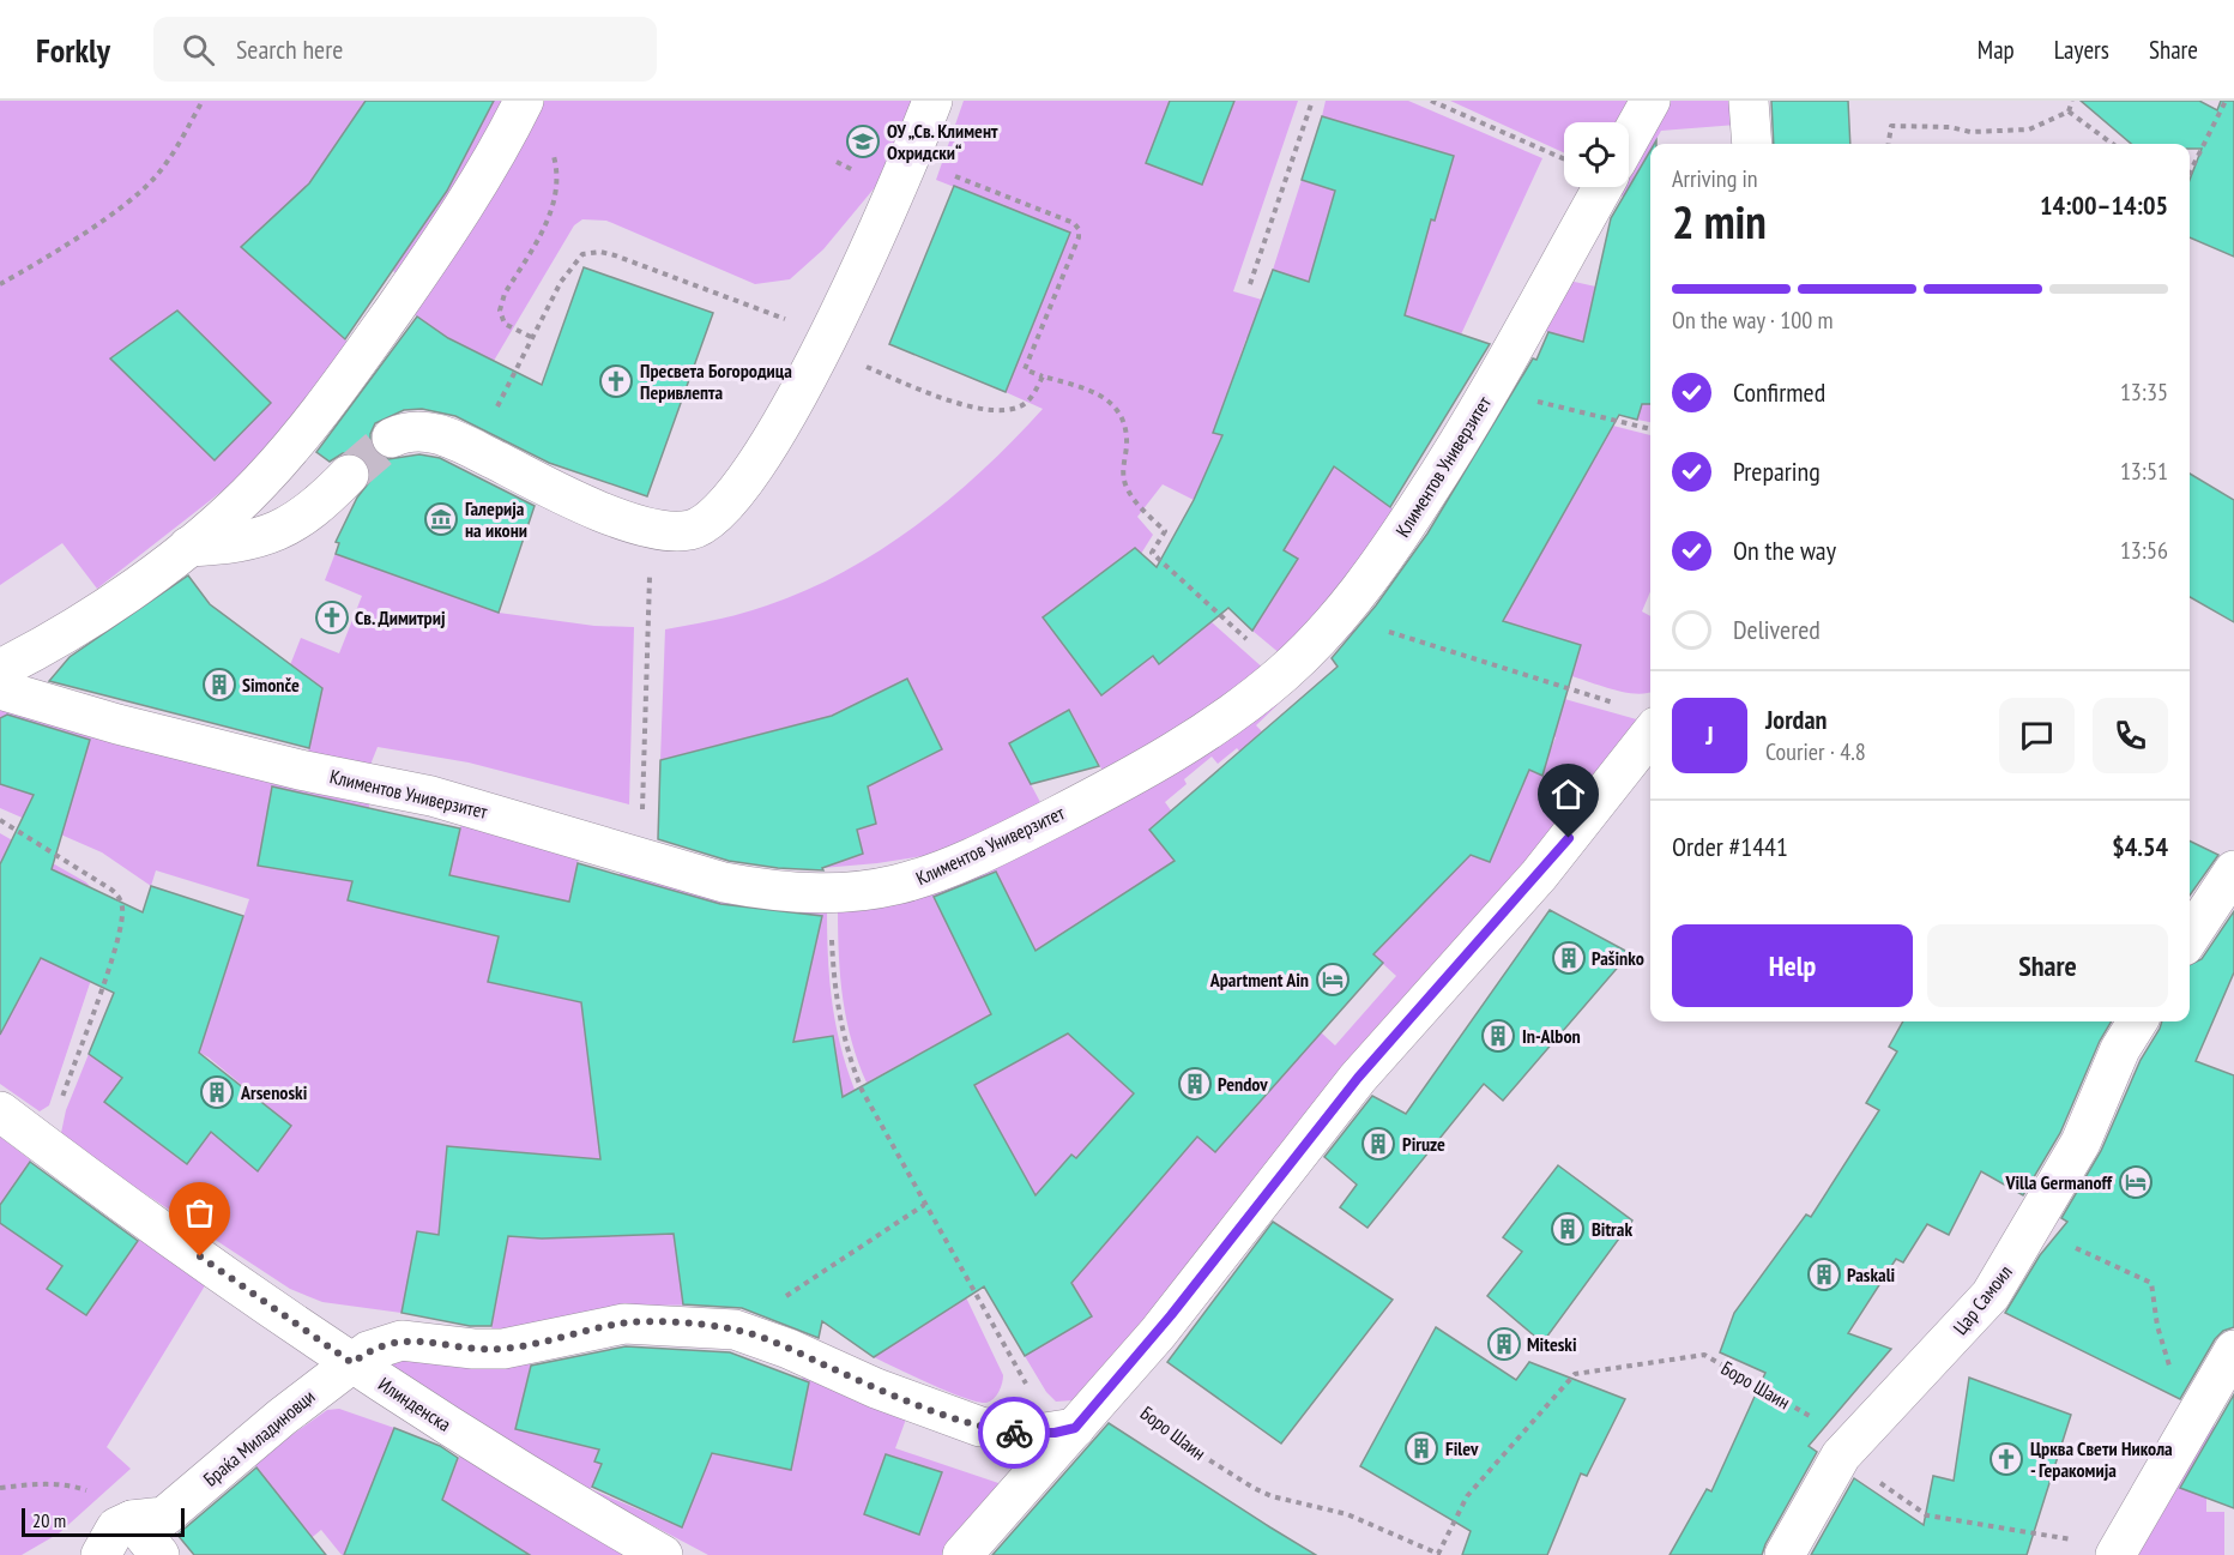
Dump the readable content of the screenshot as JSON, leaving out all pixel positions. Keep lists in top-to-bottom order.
{
  "streets": {
    "street": [
      "Климентов Универзитет",
      "Цар Самоил",
      "Илинденска",
      "Браќа Миладиновци"
    ],
    "path": ["Боро Шаин"]
  },
  "crossings": [
    ["Цар Самоил", "Боро Шаин"],
    ["Илинденска", "Браќа Миладиновци"]
  ],
  "places": {
    "school or university": ["ОУ „Св. Климент Охридски“"],
    "church": ["Пресвета Богородица Перивлепта", "Св. Димитриј", "Црква Свети Никола - Геракомија"],
    "museum": ["Галерија на икони"],
    "building": [
      "Simonče",
      "Pašinko",
      "In-Albon",
      "Pendov",
      "Arsenoski",
      "Piruze",
      "Bitrak",
      "Paskali",
      "Miteski",
      "Filev"
    ],
    "hotel": ["Apartment Ain", "Villa Germanoff"]
  },
  "scale_bar": "20 m",
  "page": {
    "header": "Forkly",
    "search": "Search here",
    "nav": ["Map", "Layers", "Share"],
    "heading": ["2 min", "Arriving in", "14:00–14:05"],
    "panel": [
      "Jordan",
      "Courier · 4.8",
      "Order #1441",
      "$4.54"
    ],
    "bar": "On the way · 100 m",
    "list": [
      ["Confirmed", "13:35"],
      ["Preparing", "13:51"],
      ["On the way", "13:56"],
      "Delivered"
    ],
    "round": "J",
    "buttons": ["Help", "Share"],
    "scale": "20 m"
  }
}
